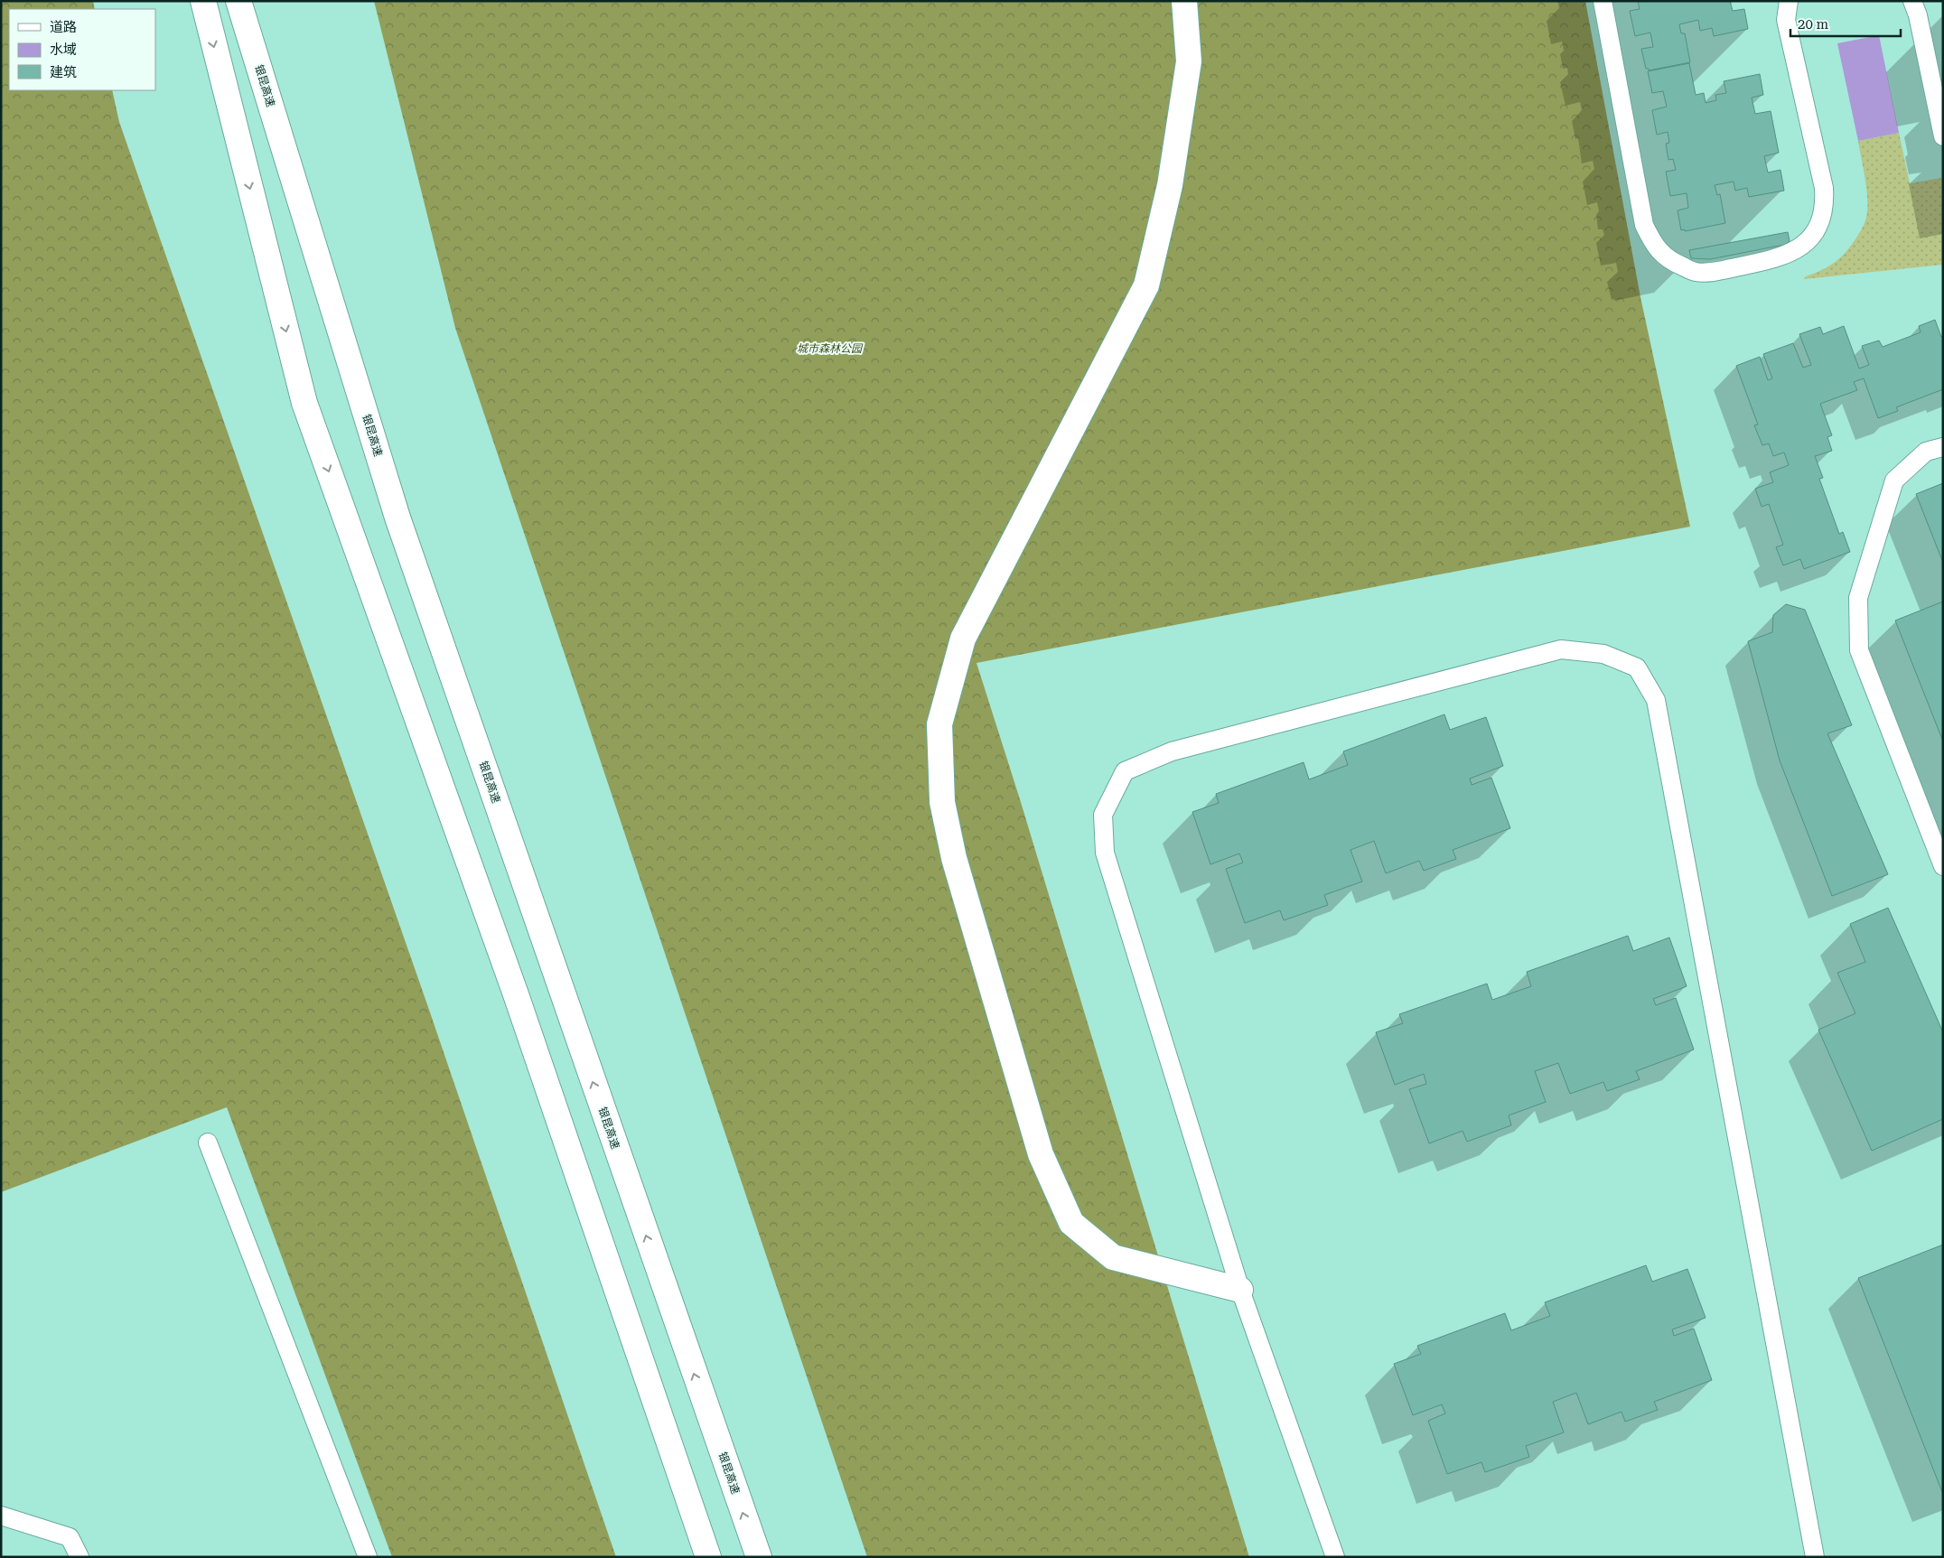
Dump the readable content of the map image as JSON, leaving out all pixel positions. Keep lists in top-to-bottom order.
{
  "streets": {
    "main road": ["银昆高速"]
  },
  "parks": ["城市森林公园"],
  "legend": ["道路", "水域", "建筑"],
  "scale_bar": "20 m"
}
